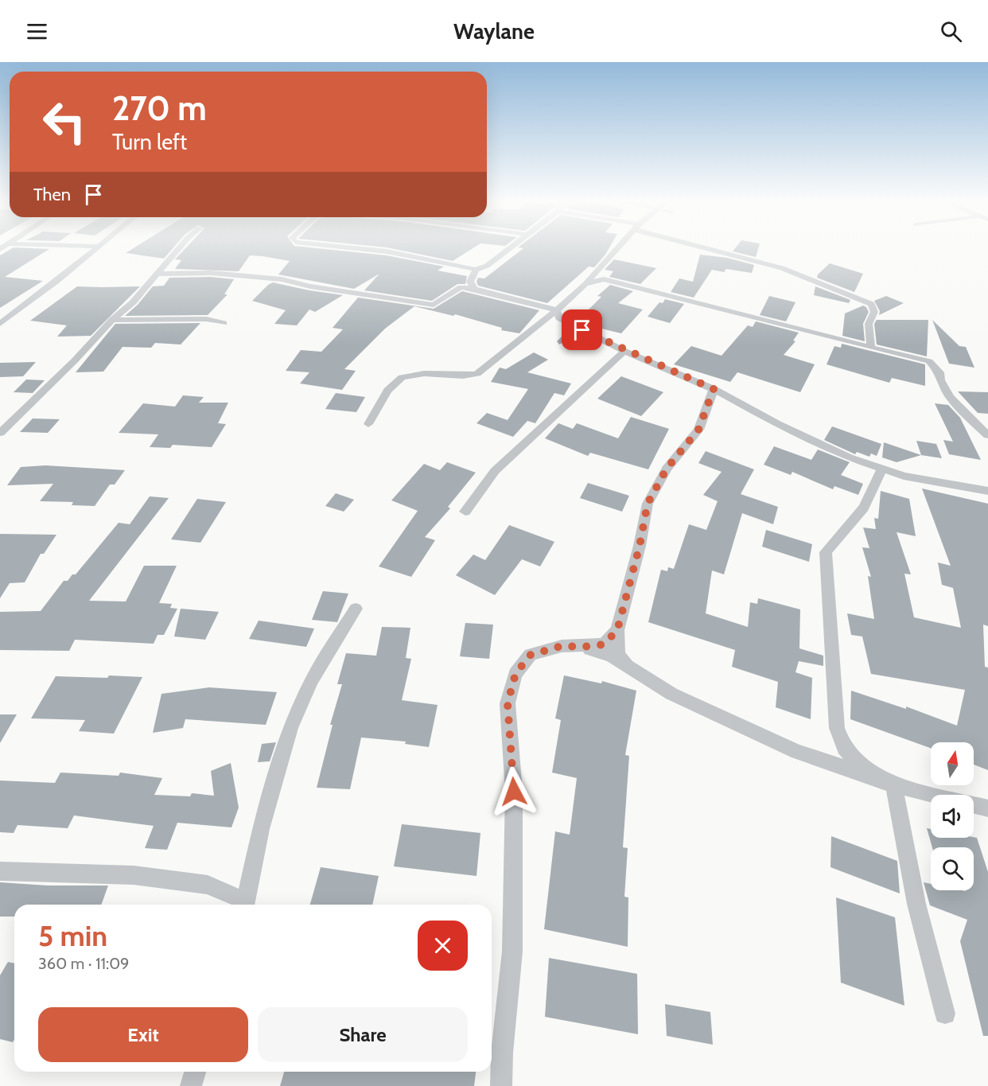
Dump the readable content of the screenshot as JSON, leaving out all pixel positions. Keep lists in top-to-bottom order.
{
  "north": "top",
  "page": {
    "header": "Waylane",
    "turn": ["270 m", "Turn left"],
    "then": "Then",
    "heading": ["5 min", "360 m · 11:09"],
    "buttons": ["Exit", "Share"]
  }
}
